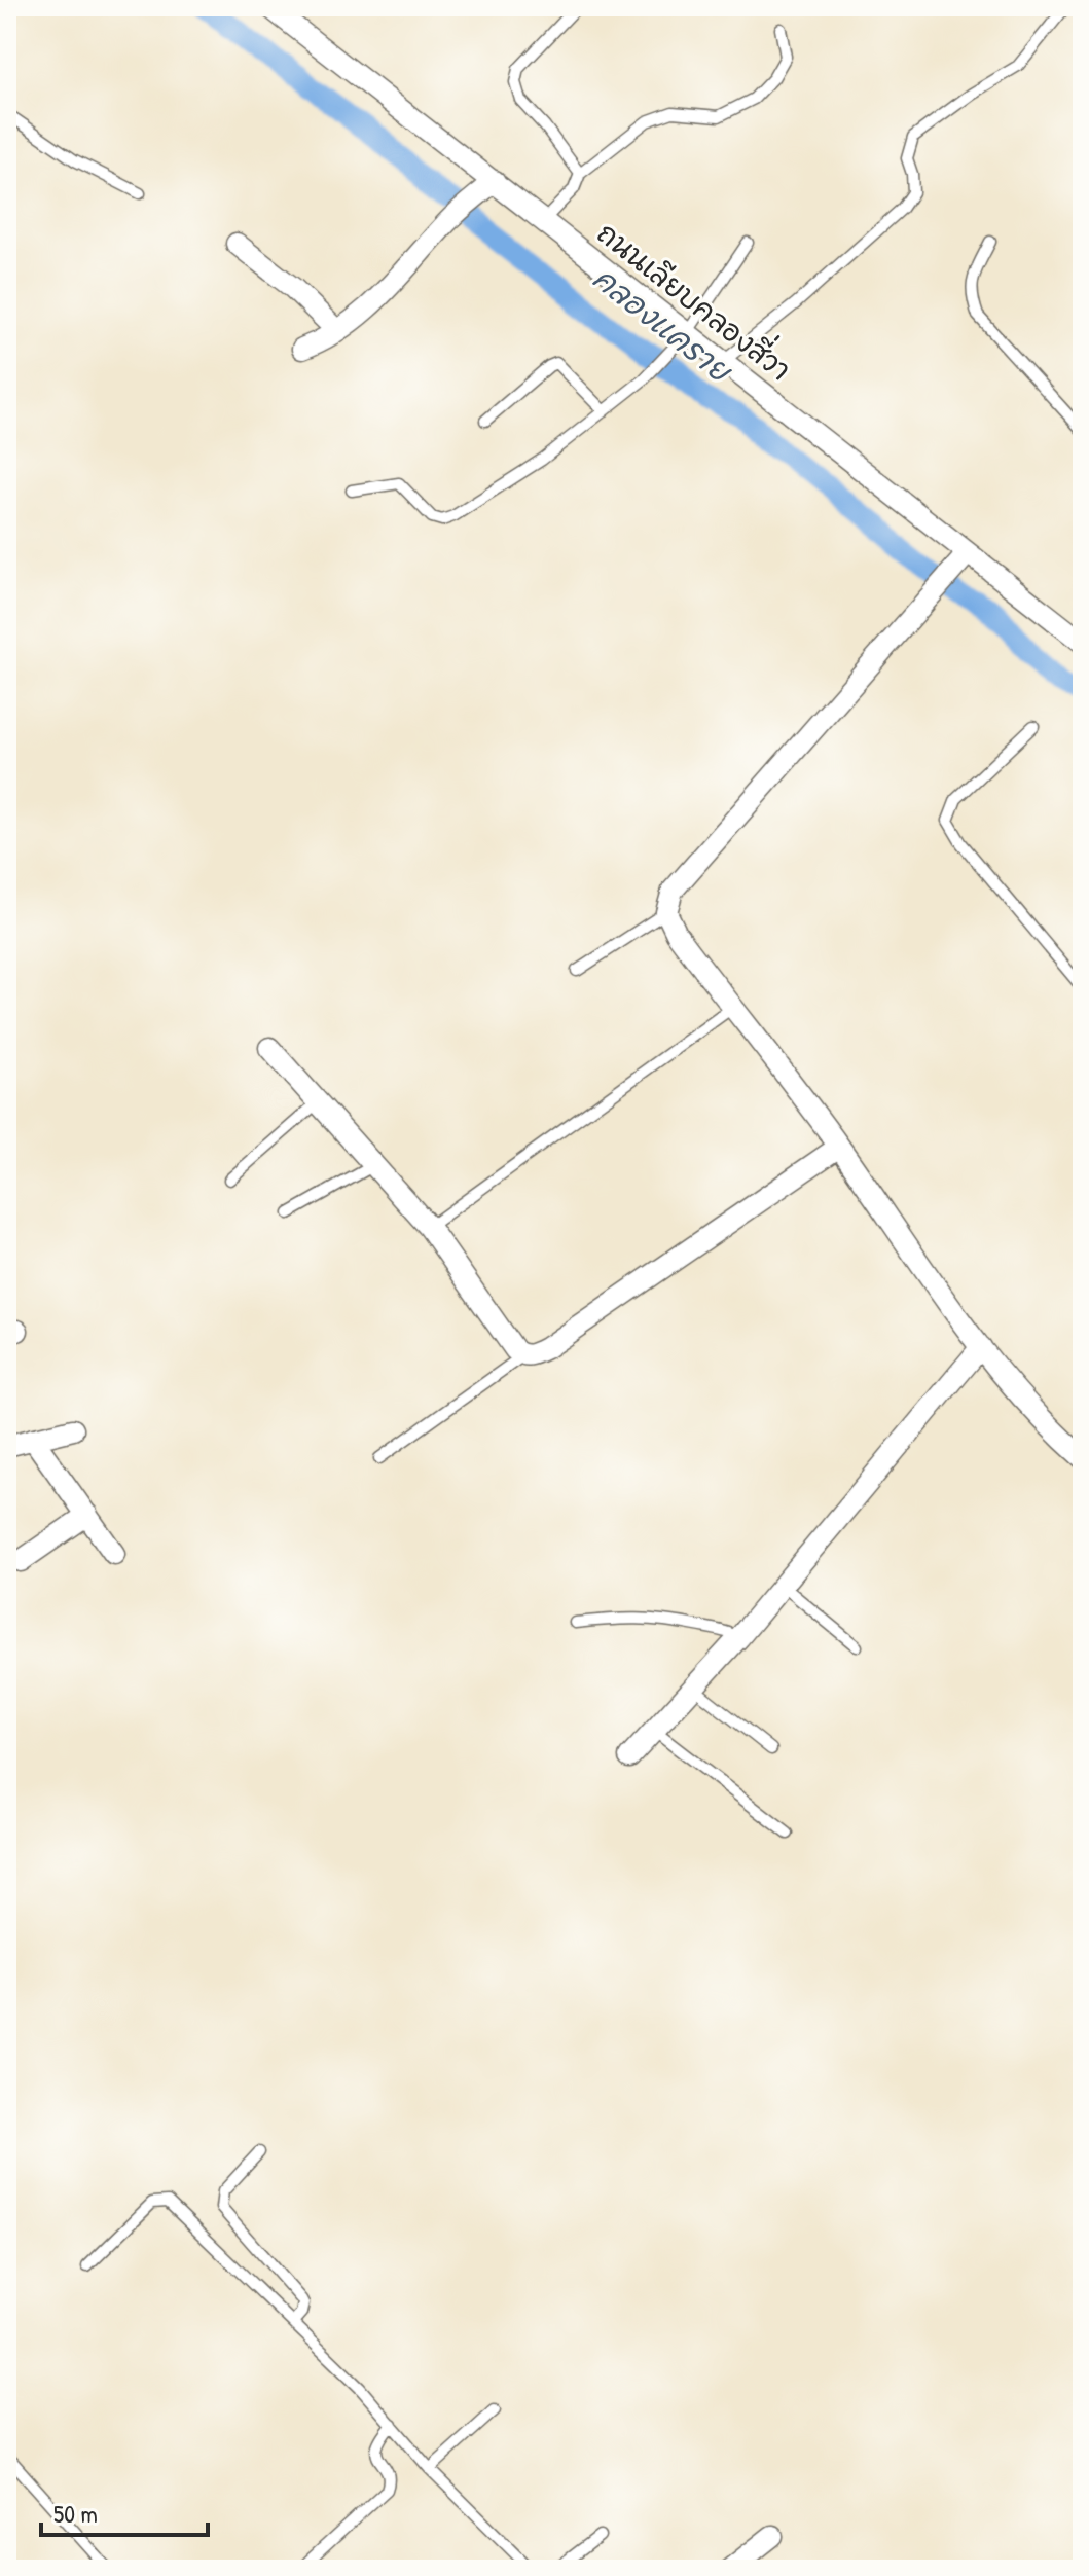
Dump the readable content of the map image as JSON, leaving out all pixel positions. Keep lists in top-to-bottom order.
{
  "streets": {
    "street": ["ถนนเลียบคลองสี่วา"]
  },
  "water": ["คลองเเคราย"],
  "scale_bar": "50 m"
}
